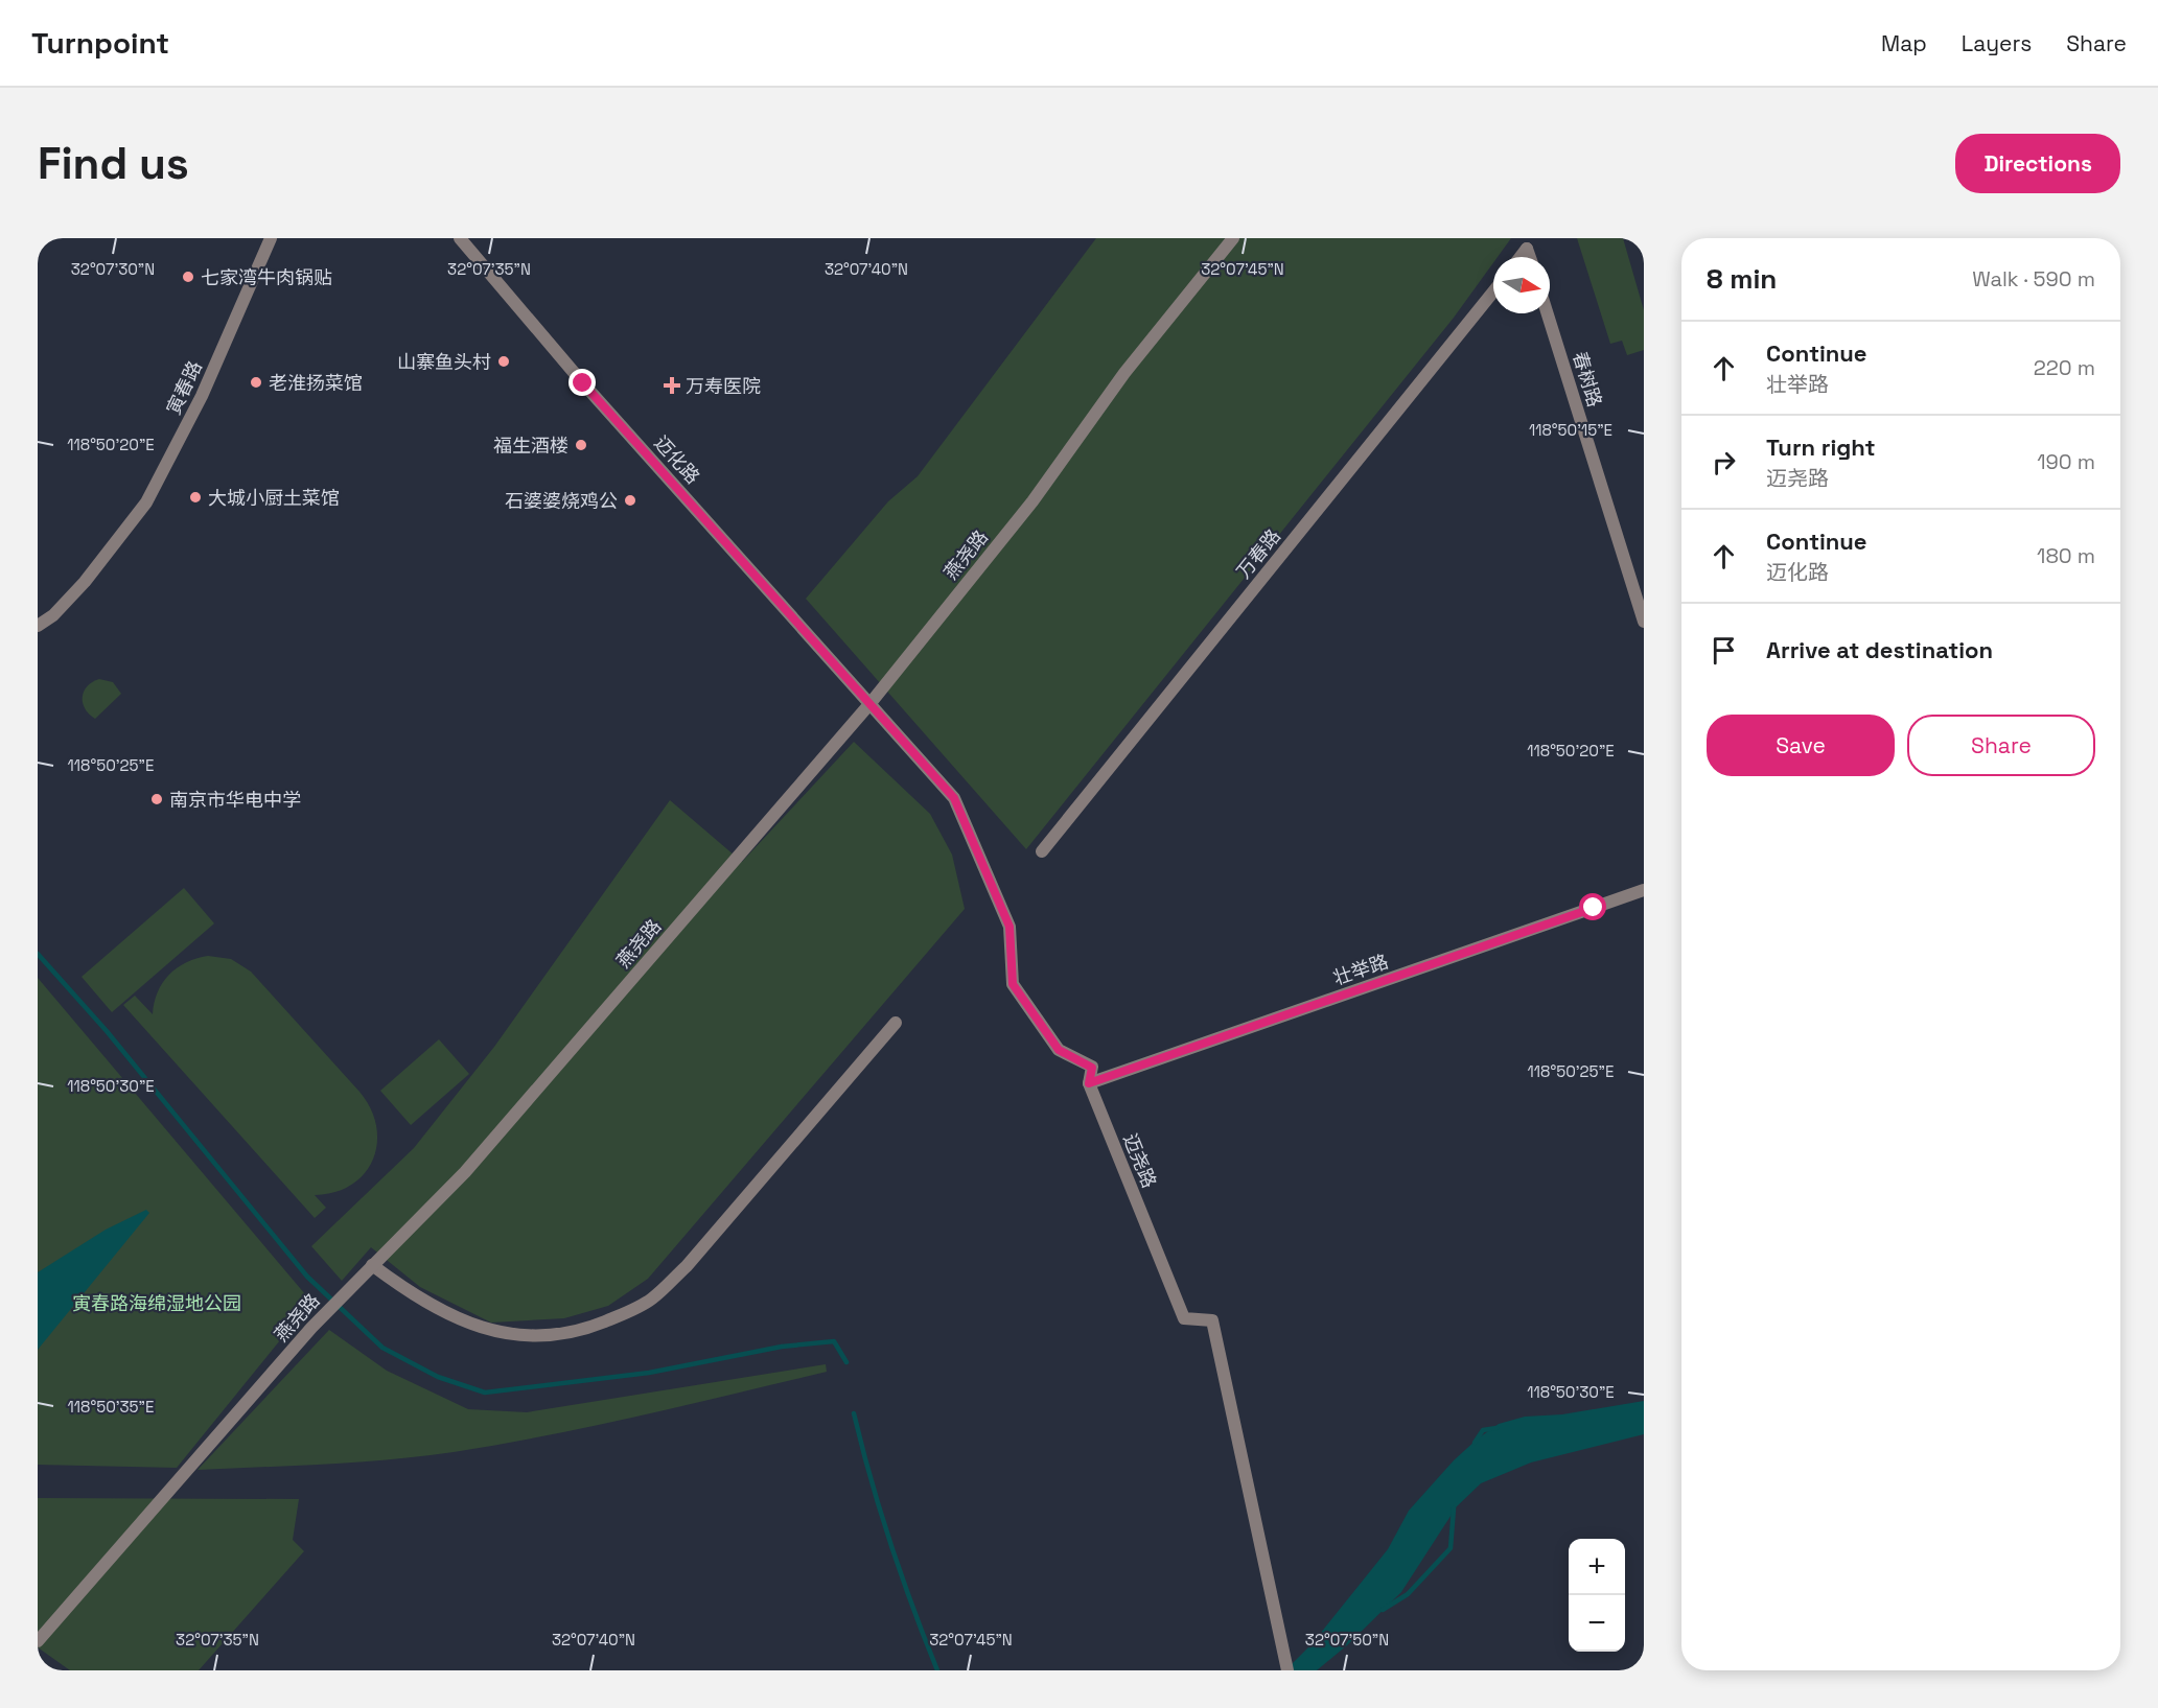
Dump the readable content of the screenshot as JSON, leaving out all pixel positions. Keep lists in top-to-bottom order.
{
  "streets": {
    "street": [
      "春树路",
      "寅春路",
      "迈化路",
      "万春路",
      "燕尧路",
      "壮举路",
      "迈尧路"
    ]
  },
  "crossings": [
    ["迈化路", "燕尧路"],
    ["迈化路", "迈尧路"],
    ["燕尧路", "迈尧路"],
    ["壮举路", "迈尧路"]
  ],
  "parks": ["寅春路海绵湿地公园"],
  "places": {
    "other": [
      "七家湾牛肉锅贴",
      "山寨鱼头村",
      "老淮扬菜馆",
      "福生酒楼",
      "大城小厨土菜馆",
      "石婆婆烧鸡公",
      "南京市华电中学"
    ],
    "health": ["万寿医院"]
  },
  "north": "right",
  "page": {
    "header": "Turnpoint",
    "nav": ["Map", "Layers", "Share"],
    "buttons": [
      "Directions",
      ["Save", "Share"]
    ],
    "title": "Find us",
    "heading": ["8 min", "Walk · 590 m"],
    "list": [
      ["Continue", "壮举路", "220 m"],
      ["Turn right", "迈尧路", "190 m"],
      ["Continue", "迈化路", "180 m"],
      "Arrive at destination"
    ],
    "map_buttons": ["+", "−"]
  },
  "coordinates": [
    "32°07'35\"N",
    "32°07'40\"N",
    "32°07'45\"N",
    "32°07'30\"N",
    "118°50'15\"E",
    "118°50'20\"E",
    "118°50'25\"E",
    "118°50'30\"E",
    "118°50'35\"E",
    "32°07'50\"N"
  ]
}
